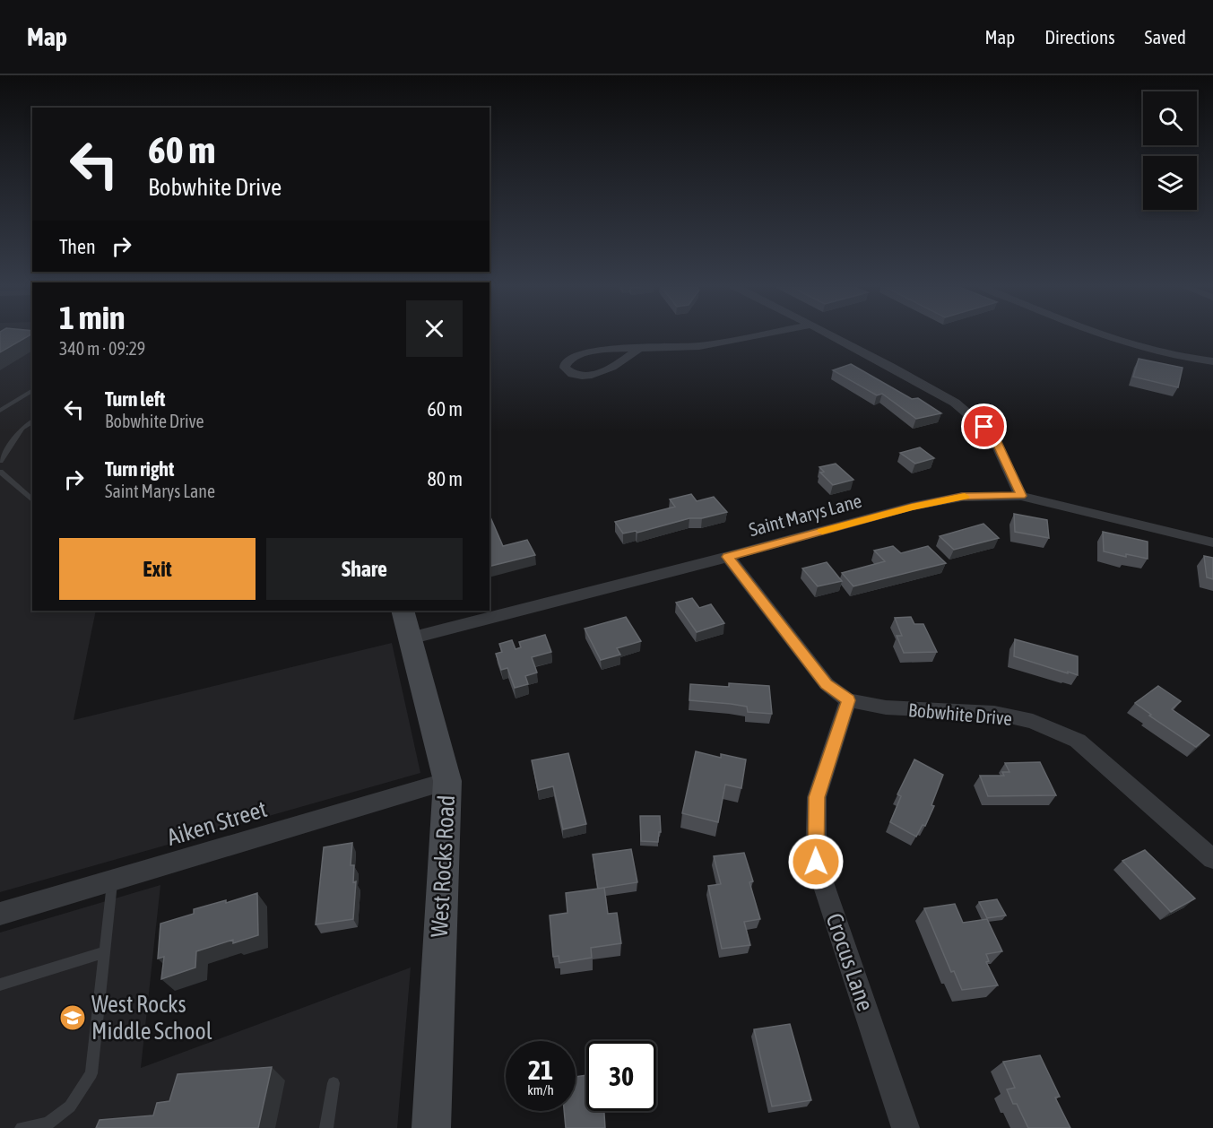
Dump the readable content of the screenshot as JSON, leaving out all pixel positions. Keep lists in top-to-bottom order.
{
  "streets": {
    "main road": ["West Rocks Road"],
    "street": [
      "Saint Marys Lane",
      "Bobwhite Drive",
      "Aiken Street",
      "Crocus Lane"
    ]
  },
  "crossings": [
    ["Saint Marys Lane", "Bobwhite Drive"],
    ["Saint Marys Lane", "West Rocks Road"],
    ["Bobwhite Drive", "Crocus Lane"],
    ["Aiken Street", "West Rocks Road"]
  ],
  "places": {
    "school or university": ["West Rocks Middle School"]
  },
  "page": {
    "header": "Map",
    "nav": ["Map", "Directions", "Saved"],
    "turn": ["60 m", "Bobwhite Drive"],
    "then": "Then",
    "heading": ["1 min", "340 m · 09:29"],
    "list": [
      {
        "name": "Turn left",
        "note": "Bobwhite Drive",
        "value": "60 m"
      },
      {
        "name": "Turn right",
        "note": "Saint Marys Lane",
        "value": "80 m"
      }
    ],
    "buttons": ["Exit", "Share"],
    "speed": "21 km/h",
    "limit": "30"
  }
}
